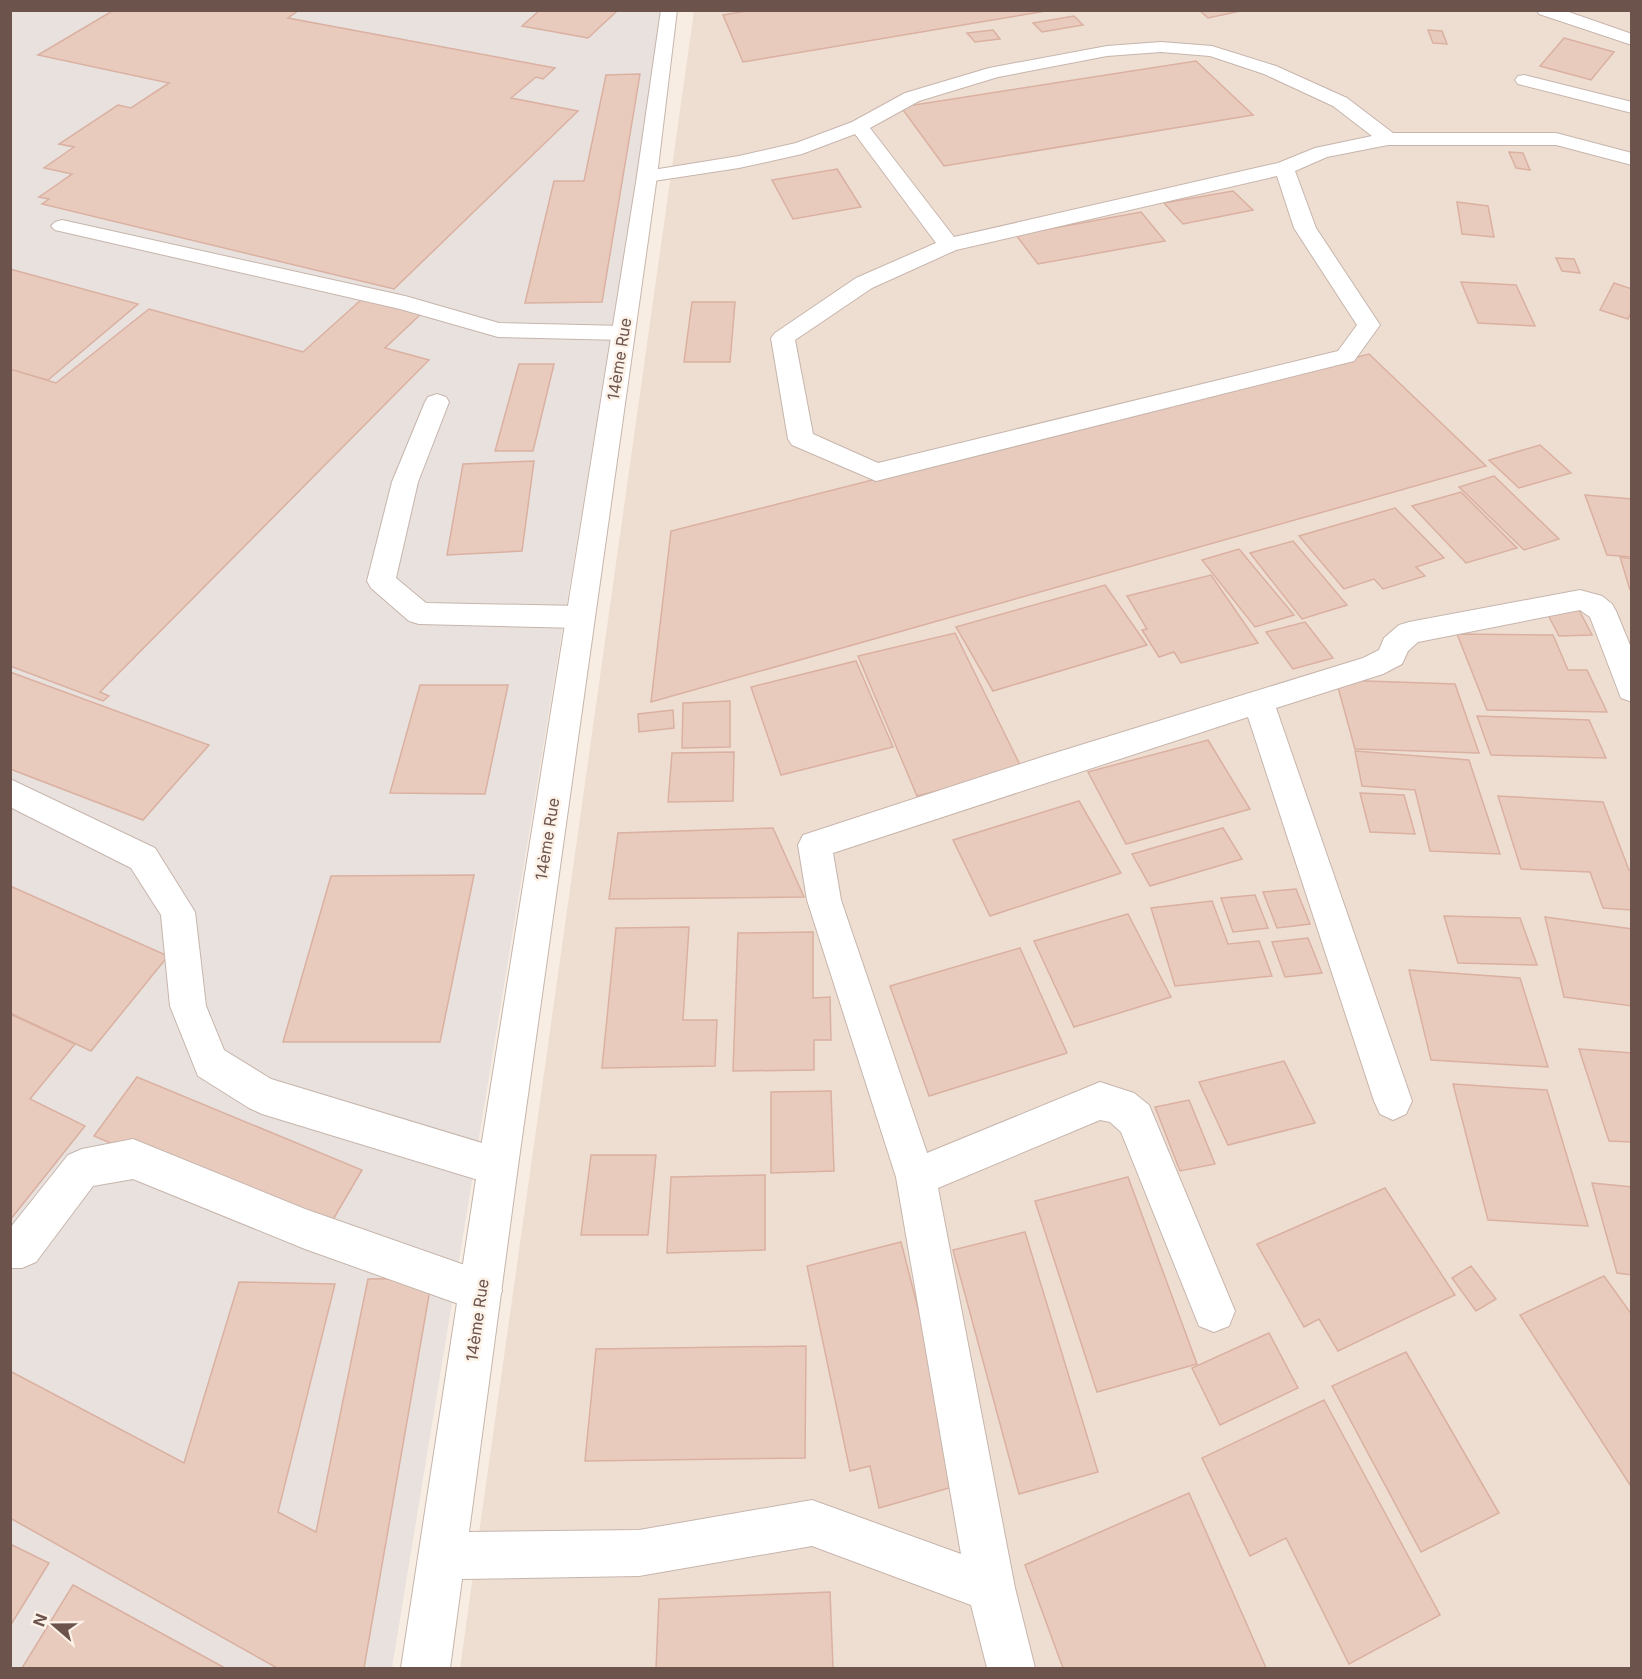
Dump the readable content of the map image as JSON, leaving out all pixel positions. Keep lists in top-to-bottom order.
{
  "streets": {
    "street": ["14ème Rue"]
  },
  "north": "left"
}
